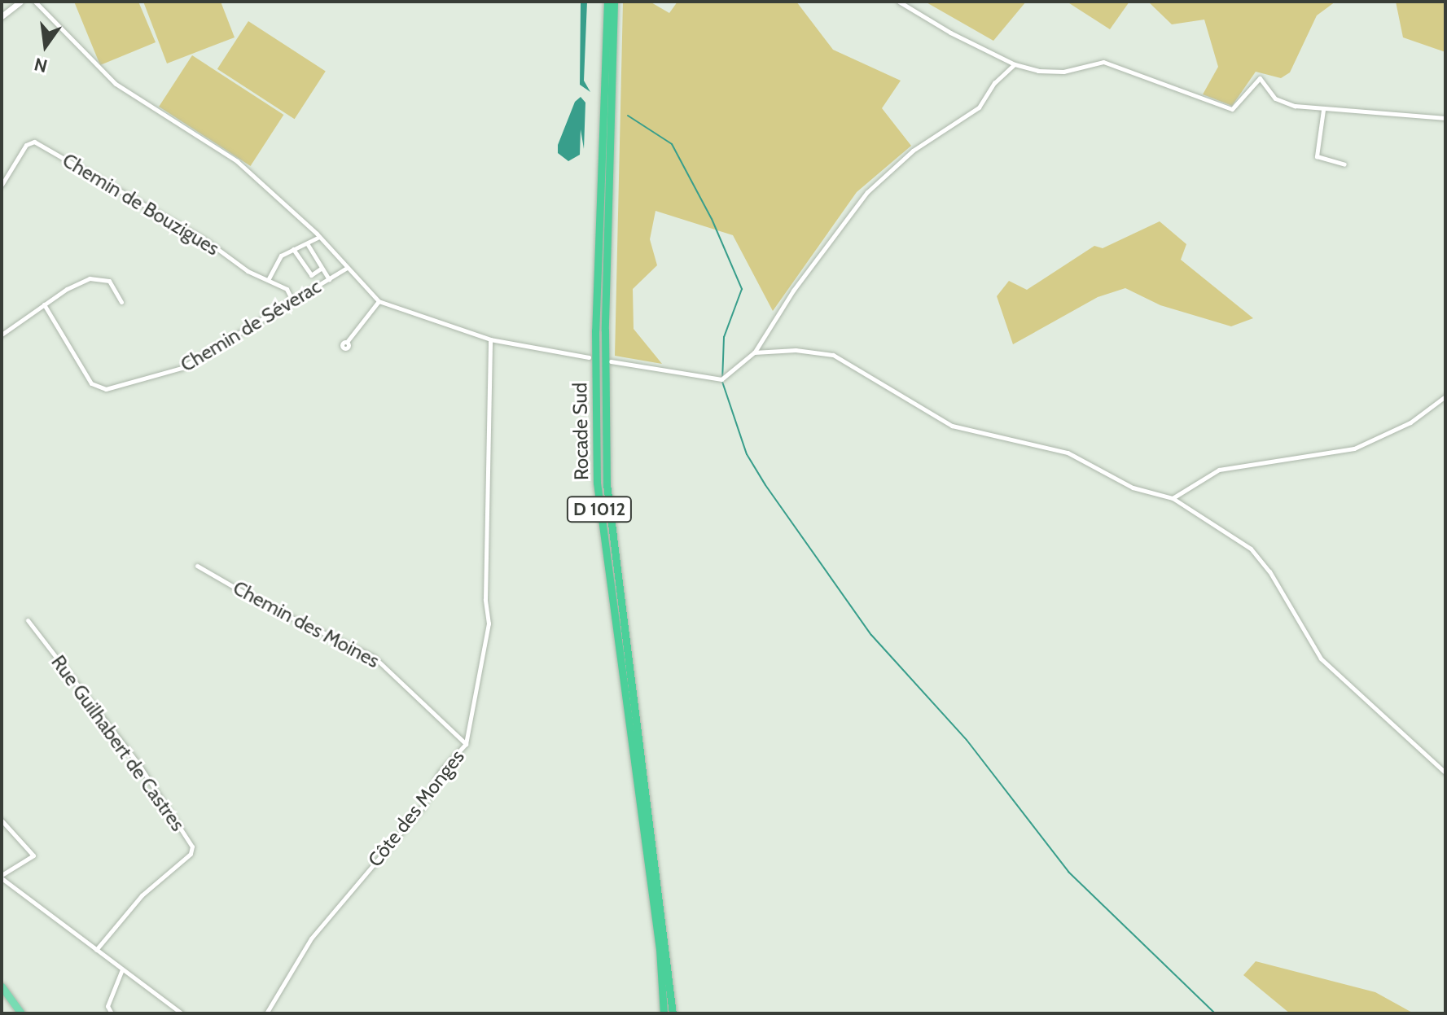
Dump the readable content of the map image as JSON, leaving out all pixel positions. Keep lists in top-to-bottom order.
{
  "streets": {
    "highway": ["Rocade Sud", "D 1012"],
    "street": [
      "Chemin de Bouzigues",
      "Chemin de Séverac",
      "Chemin des Moines",
      "Rue Guilhabert de Castres",
      "Côte des Monges"
    ]
  },
  "crossings": [
    ["Chemin de Bouzigues", "Chemin de Séverac"],
    ["Chemin des Moines", "Côte des Monges"]
  ],
  "north": "bottom"
}
